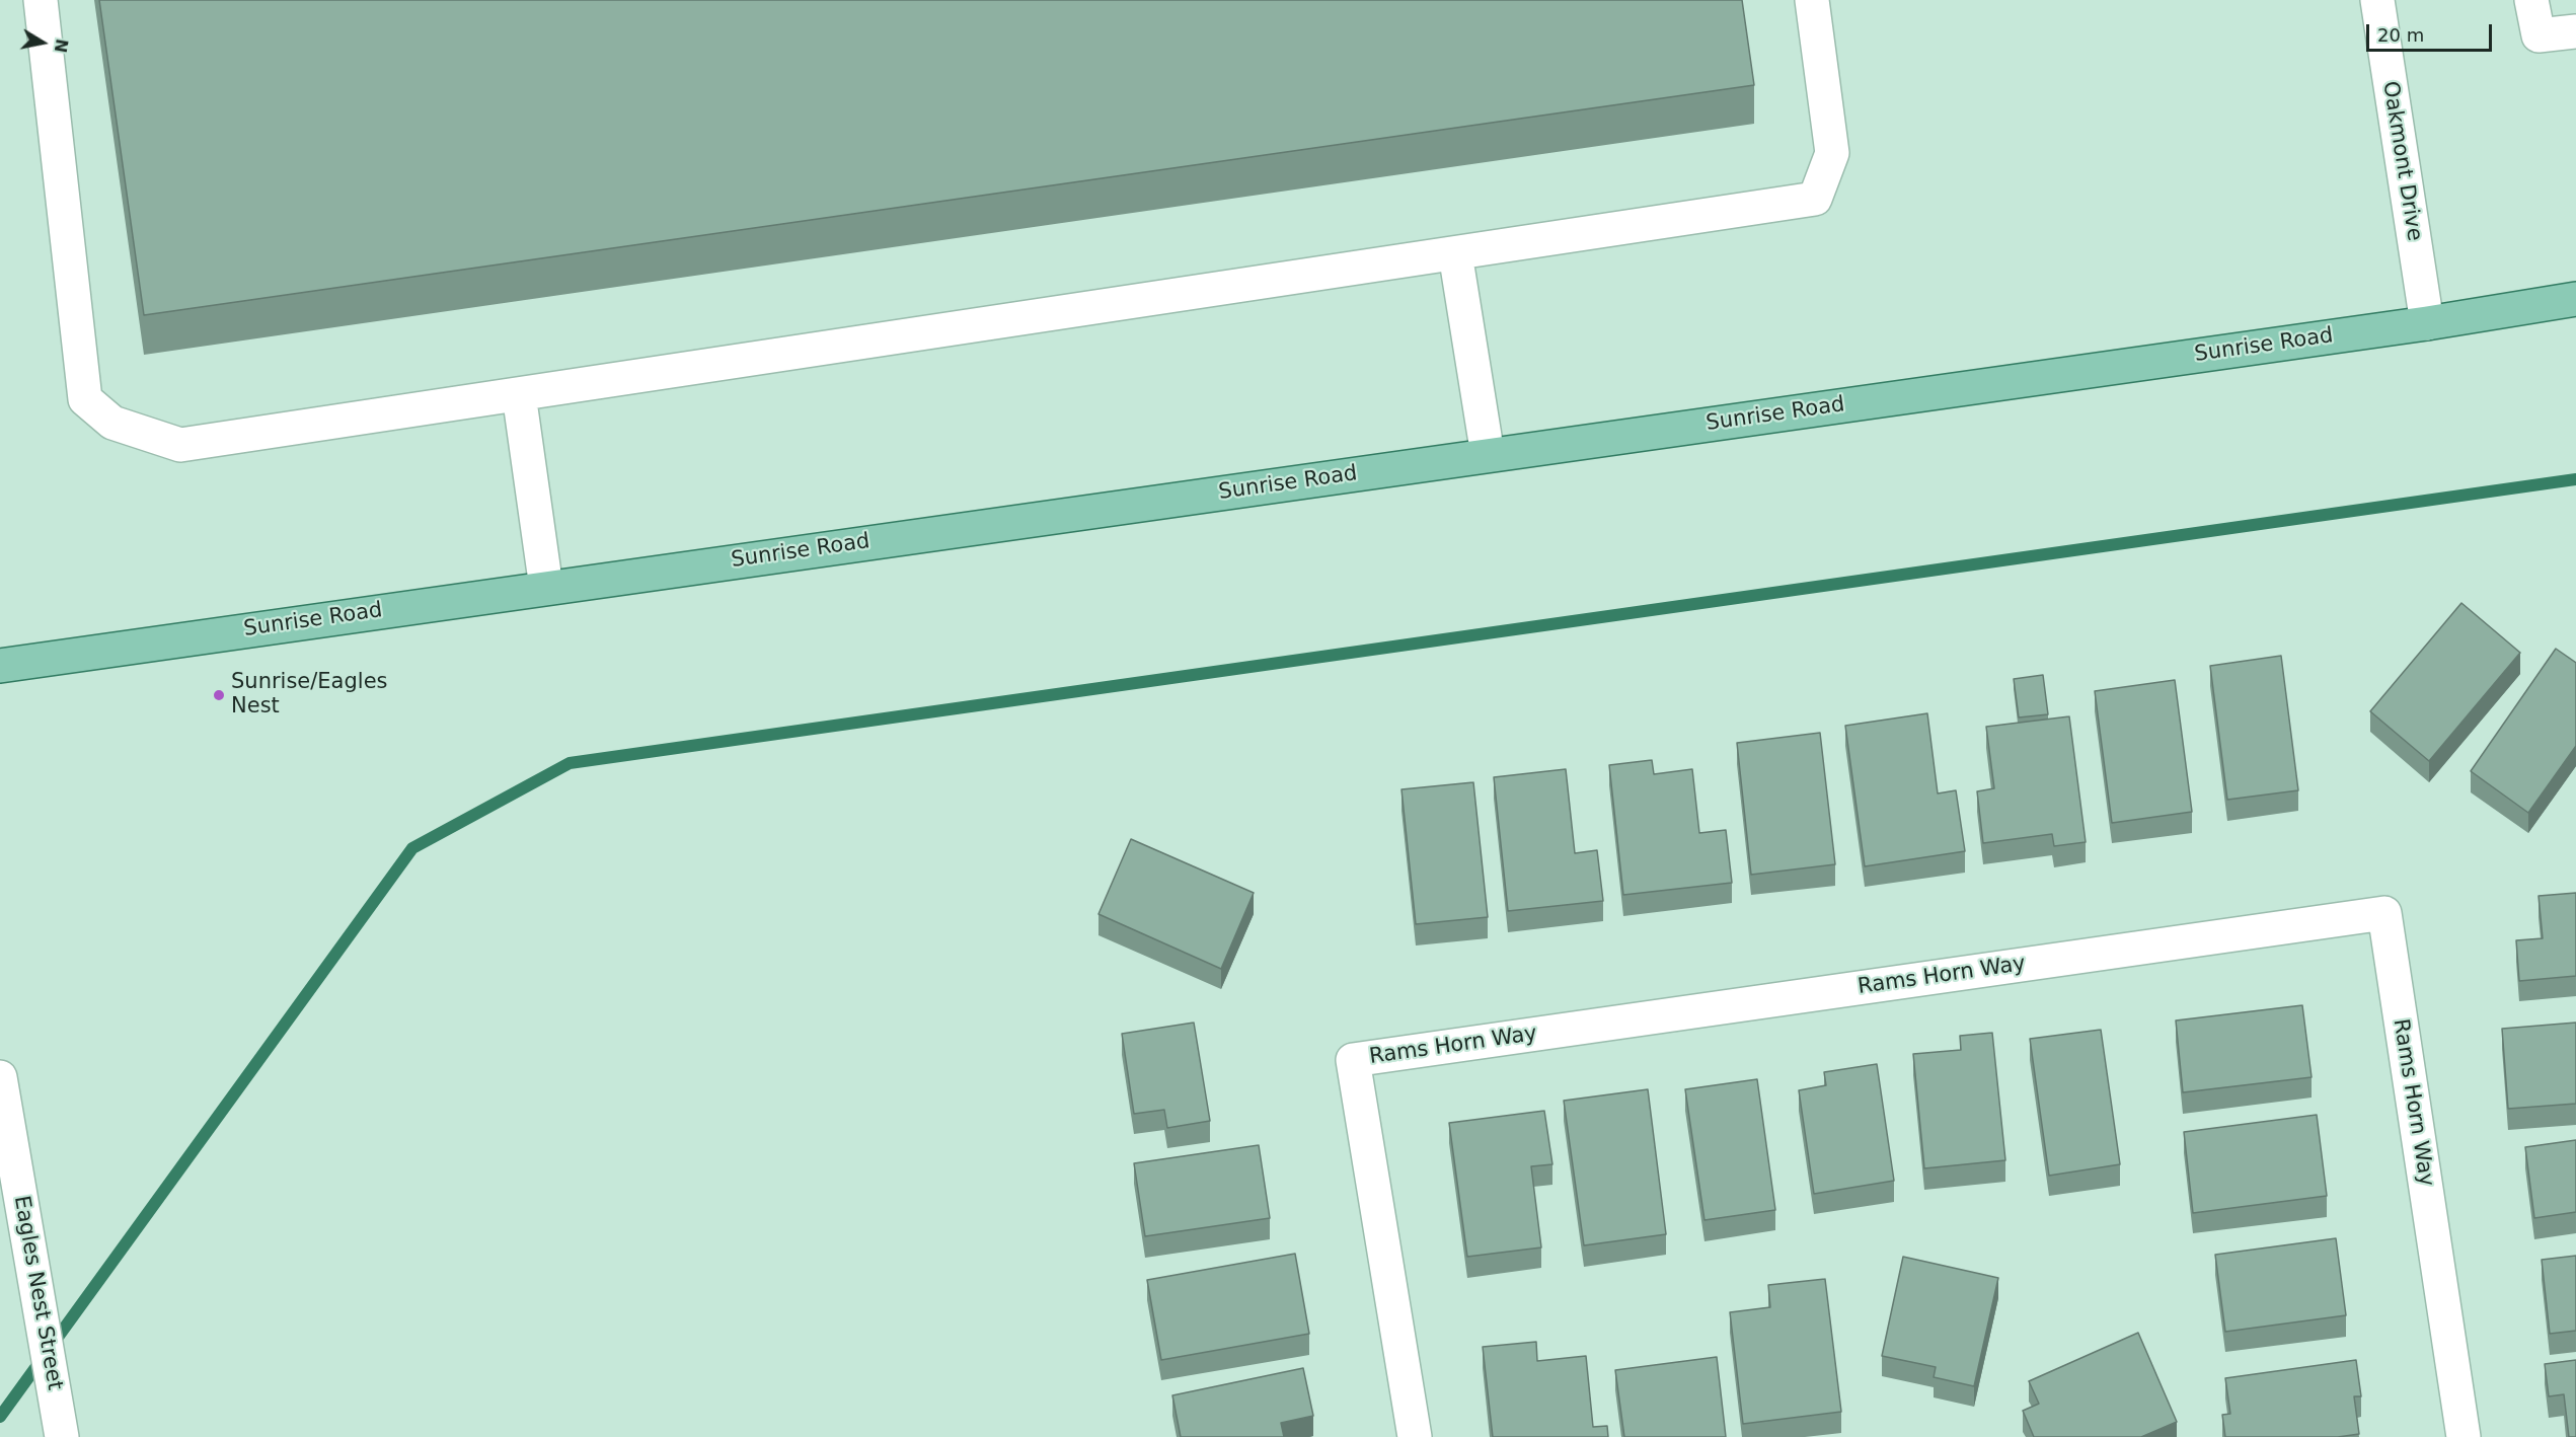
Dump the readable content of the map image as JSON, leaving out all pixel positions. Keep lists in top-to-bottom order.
{
  "streets": {
    "main road": ["Sunrise Road"],
    "street": ["Oakmont Drive", "Rams Horn Way", "Eagles Nest Street"]
  },
  "crossings": [
    ["Oakmont Drive", "Sunrise Road"]
  ],
  "places": ["Sunrise/Eagles Nest"],
  "scale_bar": "20 m",
  "north": "right"
}
